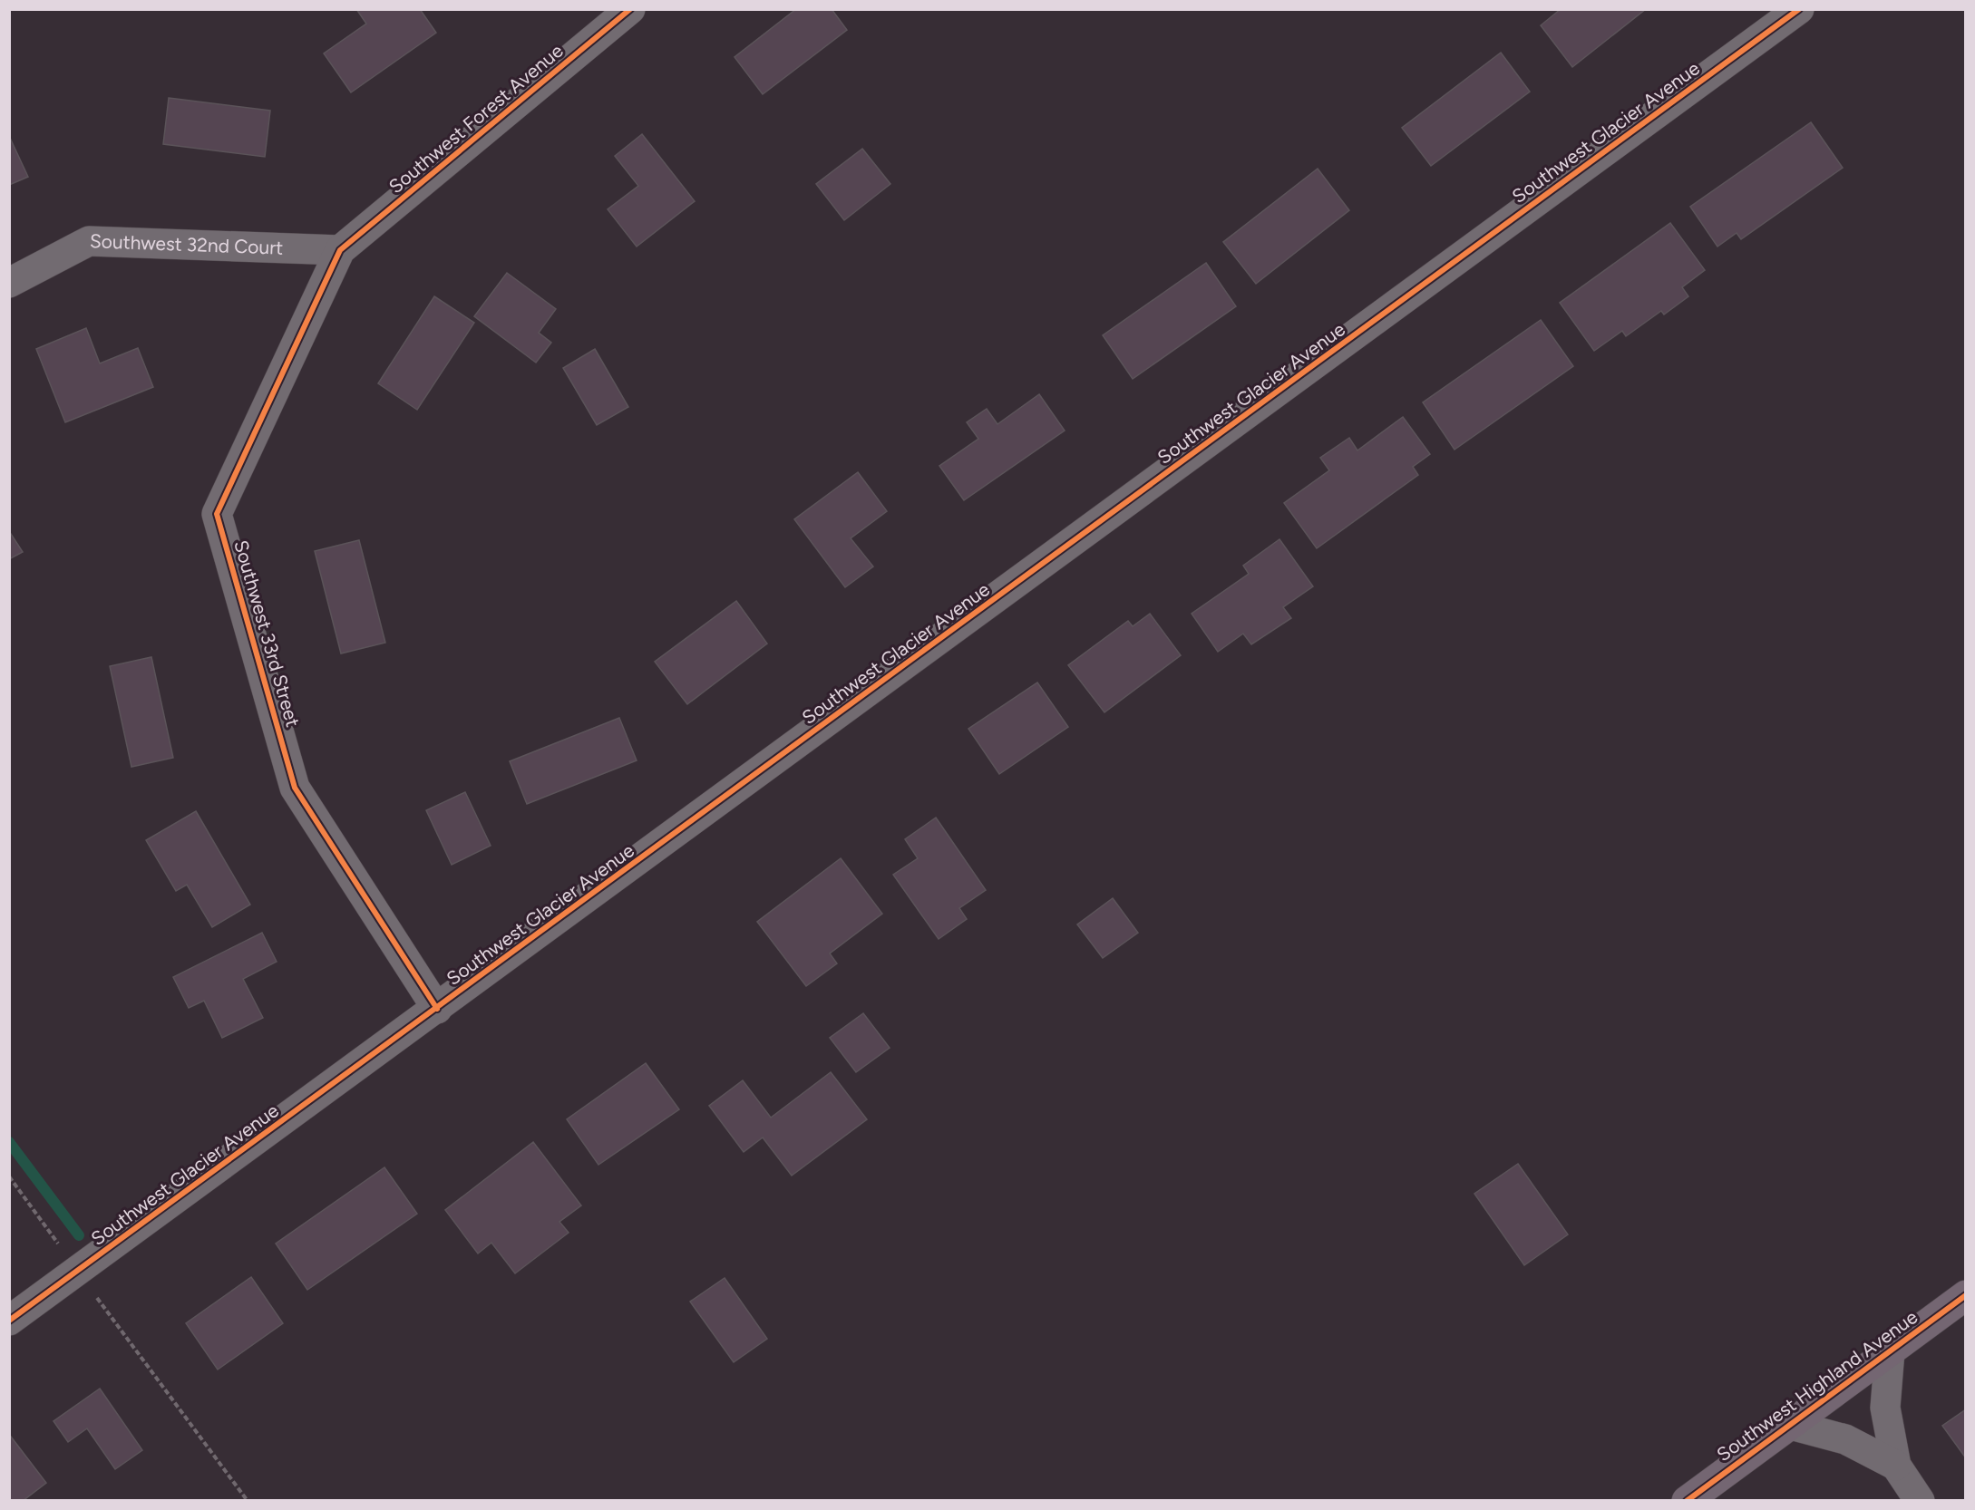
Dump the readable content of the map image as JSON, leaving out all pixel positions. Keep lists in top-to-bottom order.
{
  "streets": {
    "highway": ["Southwest Highland Avenue"],
    "street": [
      "Southwest Forest Avenue",
      "Southwest Glacier Avenue",
      "Southwest 32nd Court",
      "Southwest 33rd Street"
    ]
  },
  "crossings": [
    ["Southwest Forest Avenue", "Southwest 32nd Court"],
    ["Southwest Forest Avenue", "Southwest 33rd Street"],
    ["Southwest Glacier Avenue", "Southwest 33rd Street"],
    ["Southwest 32nd Court", "Southwest 33rd Street"]
  ]
}
